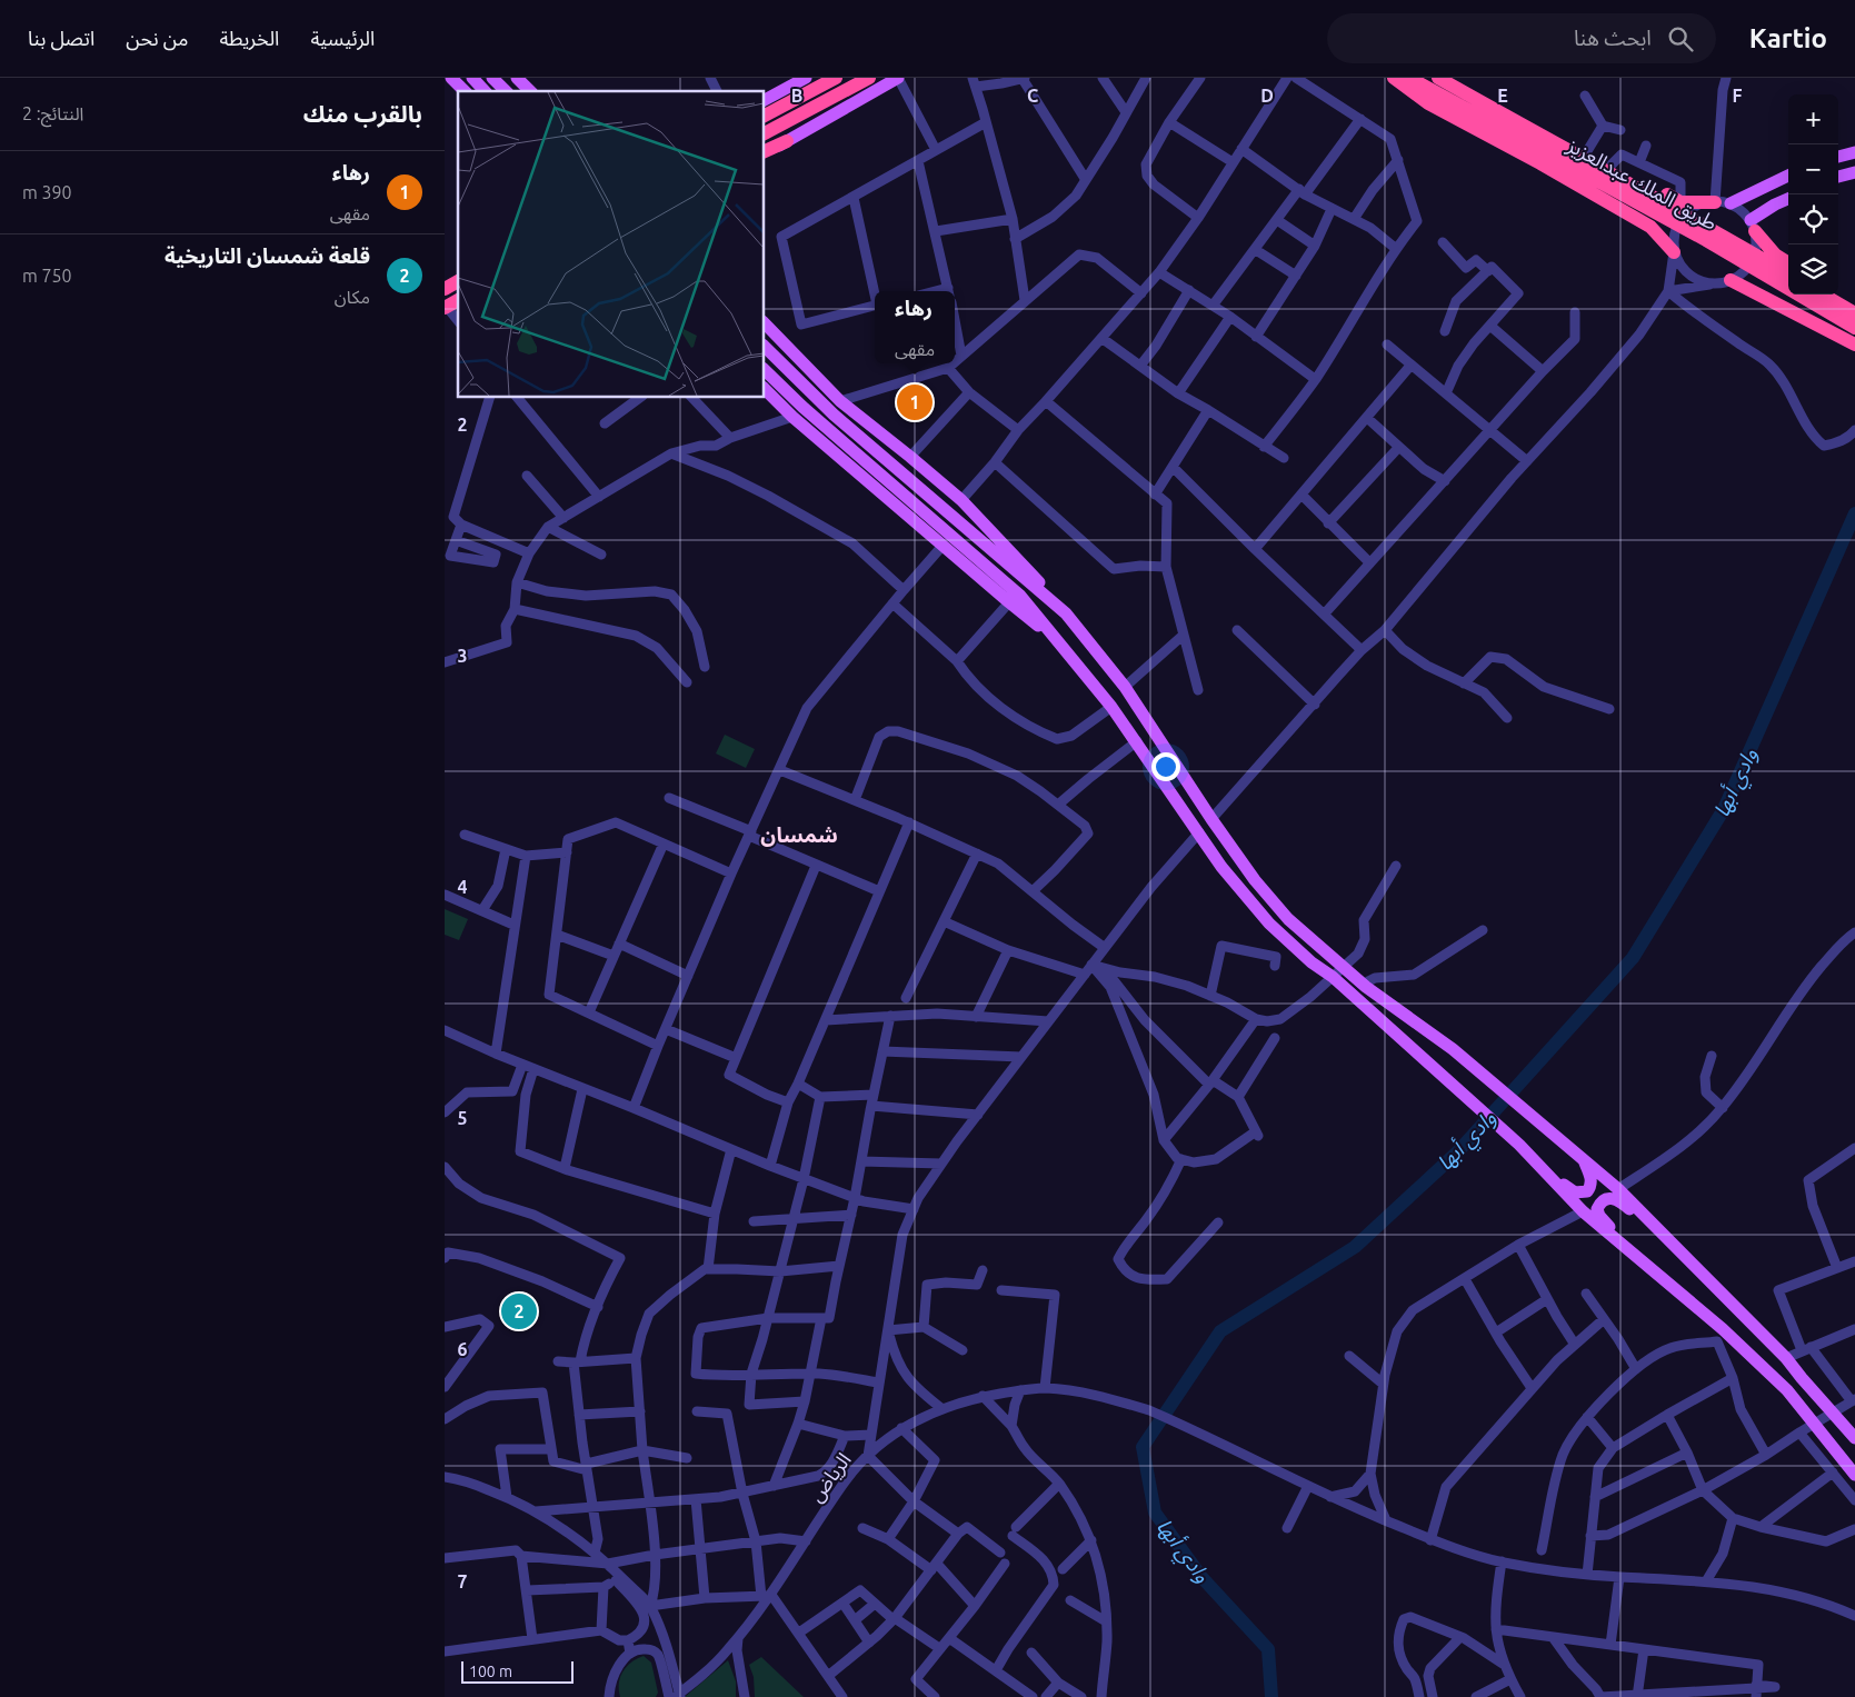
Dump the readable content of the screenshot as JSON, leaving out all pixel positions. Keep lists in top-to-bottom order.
{
  "streets": {
    "highway": ["طريق الملك عبدالعزيز"],
    "street": ["الرياض"]
  },
  "districts": ["شمسان"],
  "water": ["وادي أبها"],
  "scale_bar": "100 m",
  "page": {
    "header": "Kartio",
    "search": "ابحث هنا",
    "nav": [
      "الرئيسية",
      "الخريطة",
      "من نحن",
      "اتصل بنا"
    ],
    "heading": ["بالقرب منك", "النتائج: 2"],
    "map_buttons": ["+", "−"],
    "list": [
      {
        "mark": "1",
        "name": "رهاء",
        "note": "مقهى",
        "value": "390 m"
      },
      {
        "mark": "2",
        "name": "قلعة شمسان التاريخية",
        "note": "مكان",
        "value": "750 m"
      }
    ],
    "popup": ["رهاء", "مقهى"],
    "pins": ["1", "2"],
    "scale": "100 m"
  },
  "grid": {
    "columns": [
      "B",
      "C",
      "D",
      "E",
      "F"
    ],
    "rows": [
      "2",
      "3",
      "4",
      "5",
      "6",
      "7"
    ]
  }
}
